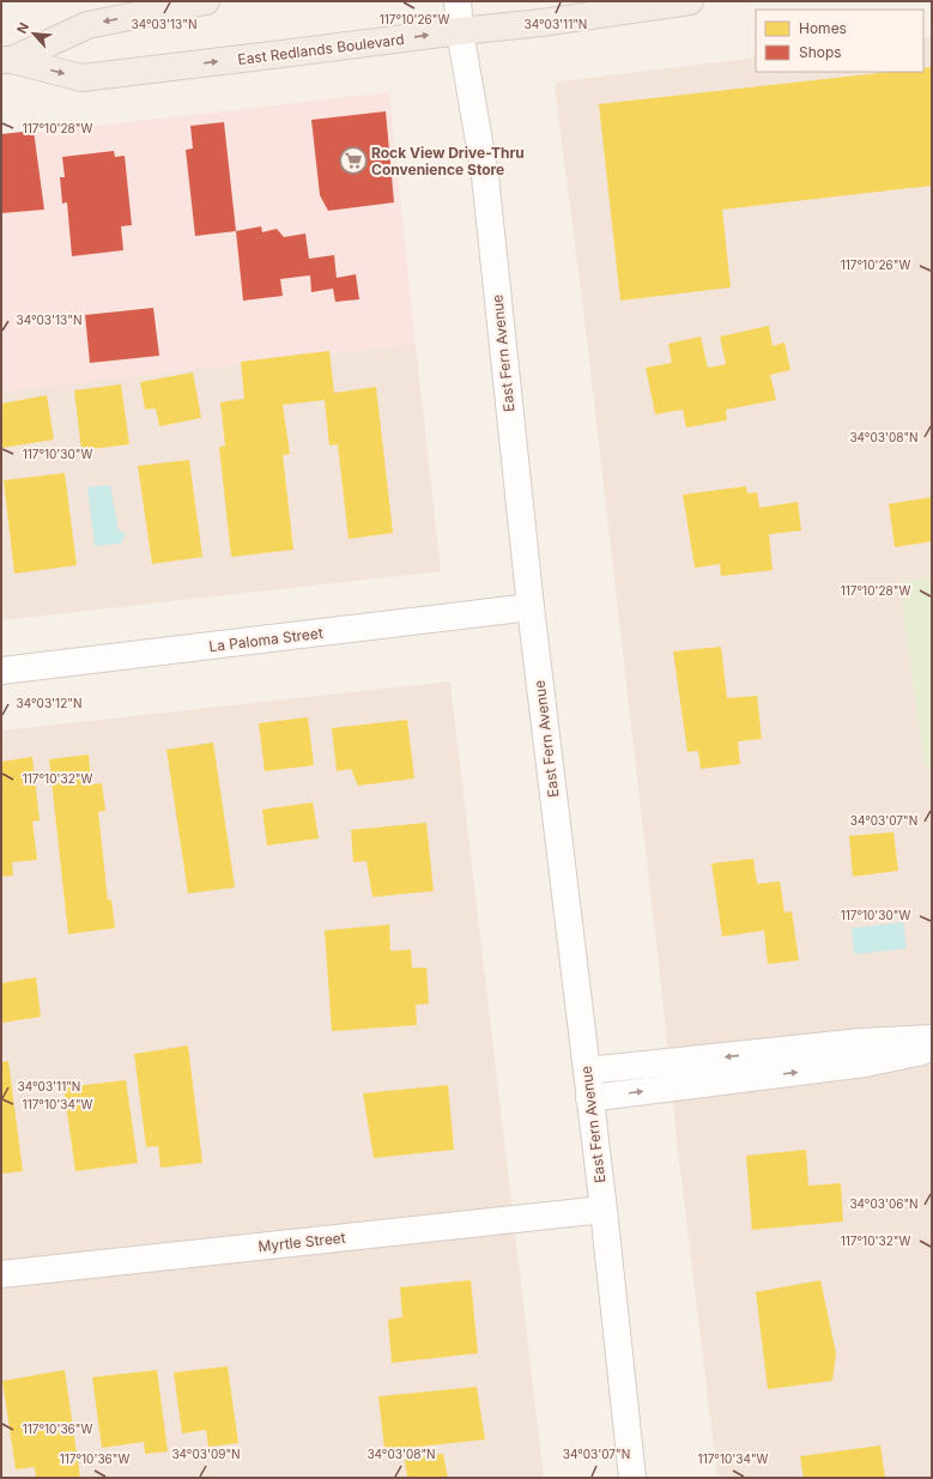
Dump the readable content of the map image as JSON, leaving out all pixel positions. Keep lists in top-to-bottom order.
{
  "streets": {
    "main road": ["East Redlands Boulevard"],
    "street": ["East Fern Avenue", "La Paloma Street", "Myrtle Street"]
  },
  "crossings": [
    ["East Redlands Boulevard", "East Fern Avenue"],
    ["East Fern Avenue", "La Paloma Street"],
    ["East Fern Avenue", "Myrtle Street"]
  ],
  "places": {
    "supermarket": ["Rock View Drive-Thru Convenience Store"]
  },
  "legend": ["Homes", "Shops"],
  "north": "top left",
  "coordinates": [
    "117°10'26\"W",
    "34°03'13\"N",
    "34°03'11\"N",
    "117°10'28\"W",
    "34°03'08\"N",
    "117°10'30\"W",
    "34°03'12\"N",
    "117°10'32\"W",
    "34°03'07\"N",
    "117°10'34\"W",
    "34°03'06\"N",
    "117°10'36\"W",
    "34°03'09\"N"
  ]
}
